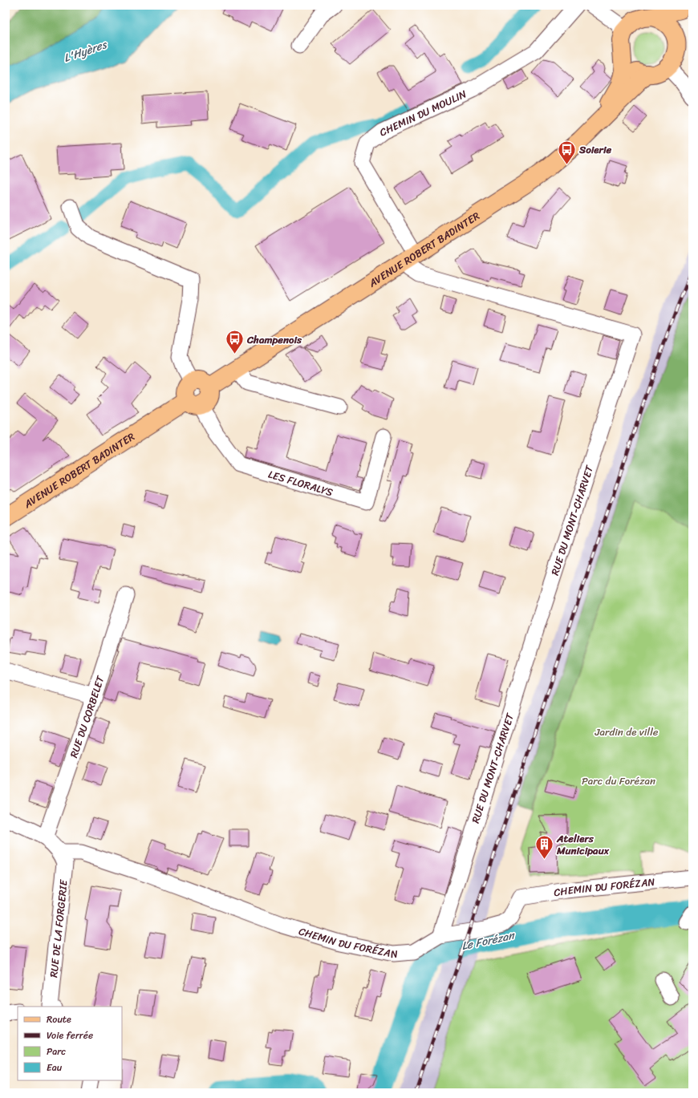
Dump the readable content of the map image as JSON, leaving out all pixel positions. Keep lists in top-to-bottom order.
{
  "streets": {
    "main road": ["AVENUE ROBERT BADINTER"],
    "street": [
      "CHEMIN DU MOULIN",
      "LES FLORALYS",
      "RUE DU MONT-CHARVET",
      "RUE DU CORBELET",
      "CHEMIN DU FORÉZAN",
      "RUE DE LA FORGERIE"
    ]
  },
  "crossings": [
    ["CHEMIN DU MOULIN", "AVENUE ROBERT BADINTER"],
    ["CHEMIN DU MOULIN", "RUE DU MONT-CHARVET"],
    ["AVENUE ROBERT BADINTER", "LES FLORALYS"],
    ["AVENUE ROBERT BADINTER", "RUE DU MONT-CHARVET"],
    ["RUE DU MONT-CHARVET", "CHEMIN DU FORÉZAN"],
    ["CHEMIN DU FORÉZAN", "RUE DE LA FORGERIE"]
  ],
  "water": ["L'Hyères", "Le Forézan"],
  "parks": ["Jardin de ville", "Parc du Forézan"],
  "places": {
    "bus stop": ["Soierie", "Champenois"],
    "building": ["Ateliers Municipaux"]
  },
  "legend": [
    "Route",
    "Voie ferrée",
    "Parc",
    "Eau"
  ]
}
